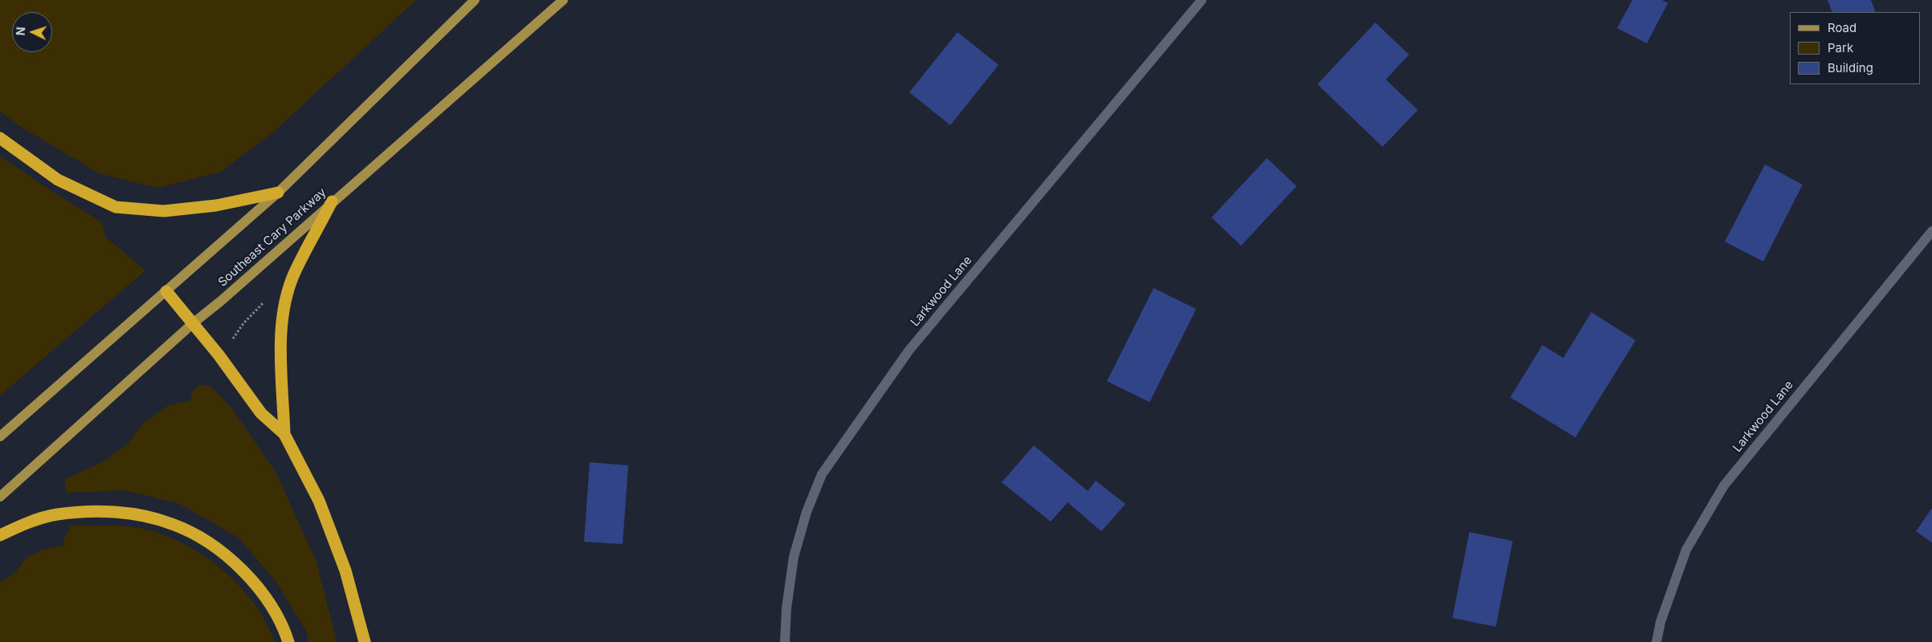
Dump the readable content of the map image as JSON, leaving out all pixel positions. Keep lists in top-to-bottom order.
{
  "streets": {
    "main road": ["Southeast Cary Parkway"],
    "street": ["Larkwood Lane"]
  },
  "legend": ["Road", "Park", "Building"],
  "north": "left"
}
